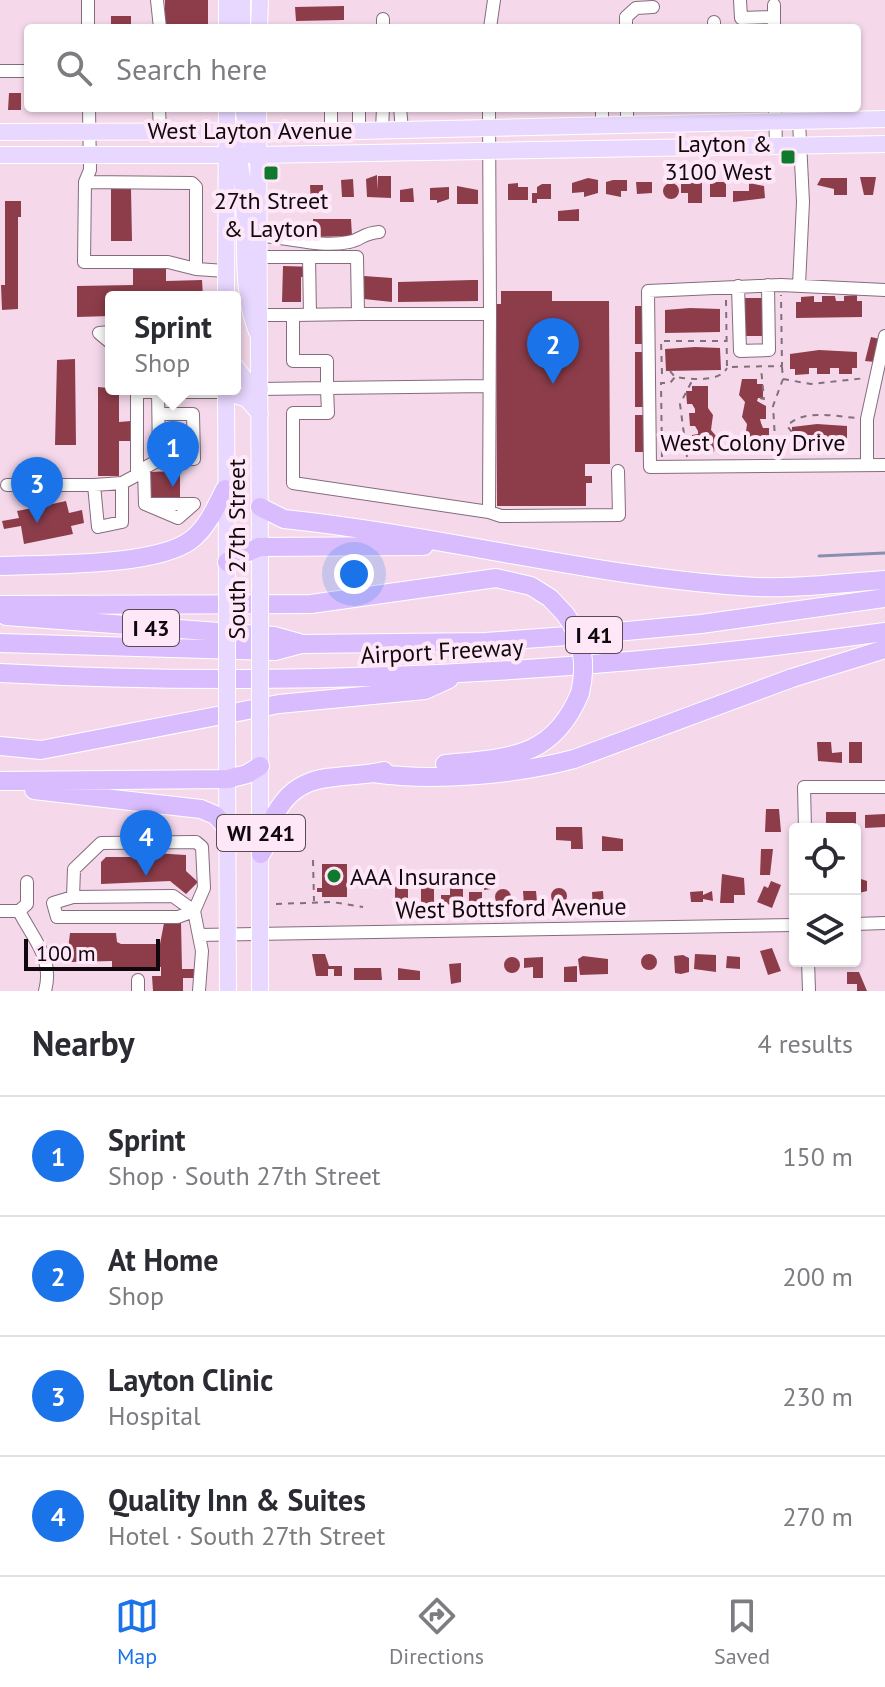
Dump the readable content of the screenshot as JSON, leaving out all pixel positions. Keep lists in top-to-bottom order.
{
  "streets": {
    "highway": ["I 43", "I 41", "Airport Freeway"],
    "main road": ["West Layton Avenue", "South 27th Street", "WI 241"],
    "street": ["West Colony Drive", "West Bottsford Avenue"]
  },
  "crossings": [
    ["West Layton Avenue", "South 27th Street"],
    ["South 27th Street", "West Bottsford Avenue"],
    ["I 43", "I 41"],
    ["I 43", "Airport Freeway"],
    ["I 41", "Airport Freeway"]
  ],
  "places": {
    "transit": ["Layton & 3100 West", "27th Street & Layton"],
    "other": ["AAA Insurance"]
  },
  "scale_bar": "100 m",
  "page": {
    "search": "Search here",
    "popup": ["Sprint", "Shop"],
    "pins": [
      "2",
      "1",
      "3",
      "4"
    ],
    "scale": "100 m",
    "heading": ["Nearby", "4 results"],
    "list": [
      {
        "mark": "1",
        "name": "Sprint",
        "note": "Shop · South 27th Street",
        "value": "150 m"
      },
      {
        "mark": "2",
        "name": "At Home",
        "note": "Shop",
        "value": "200 m"
      },
      {
        "mark": "3",
        "name": "Layton Clinic",
        "note": "Hospital",
        "value": "230 m"
      },
      {
        "mark": "4",
        "name": "Quality Inn & Suites",
        "note": "Hotel · South 27th Street",
        "value": "270 m"
      }
    ],
    "nav": ["Map", "Directions", "Saved"]
  }
}
